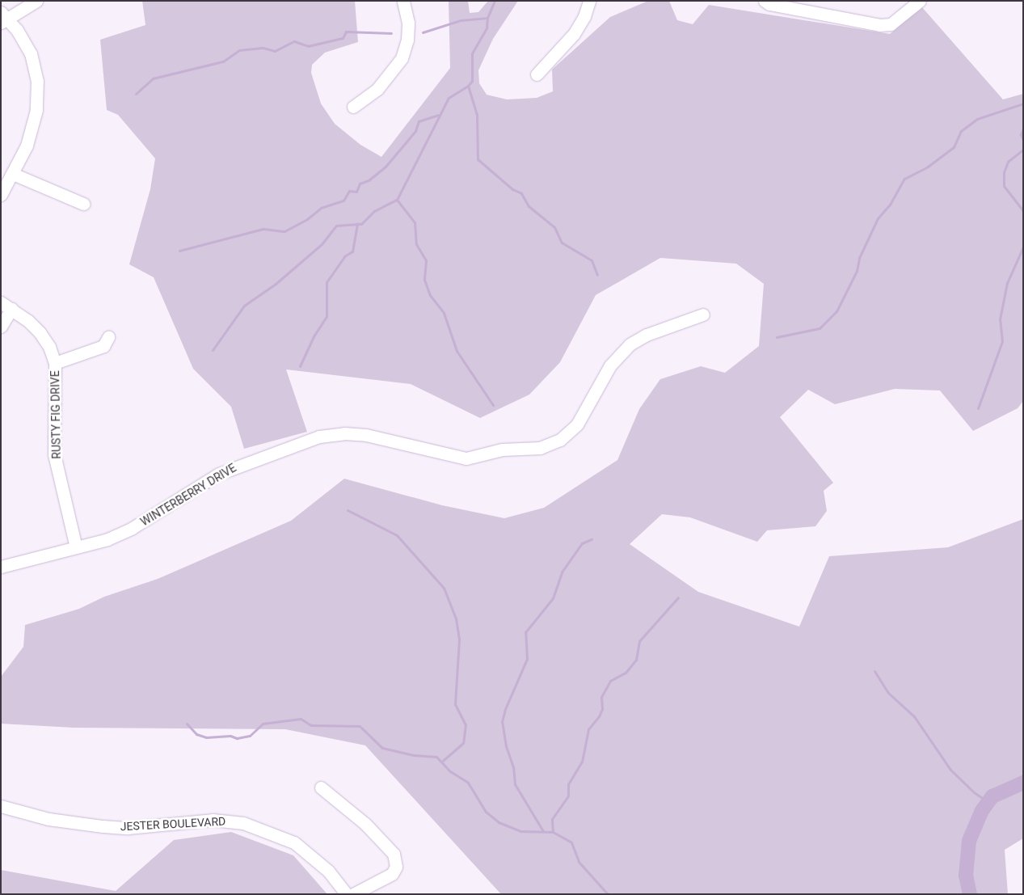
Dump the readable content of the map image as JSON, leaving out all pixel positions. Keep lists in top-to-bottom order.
{
  "streets": {
    "street": ["RUSTY FIG DRIVE", "WINTERBERRY DRIVE", "JESTER BOULEVARD"]
  },
  "crossings": [
    ["RUSTY FIG DRIVE", "WINTERBERRY DRIVE"]
  ]
}
